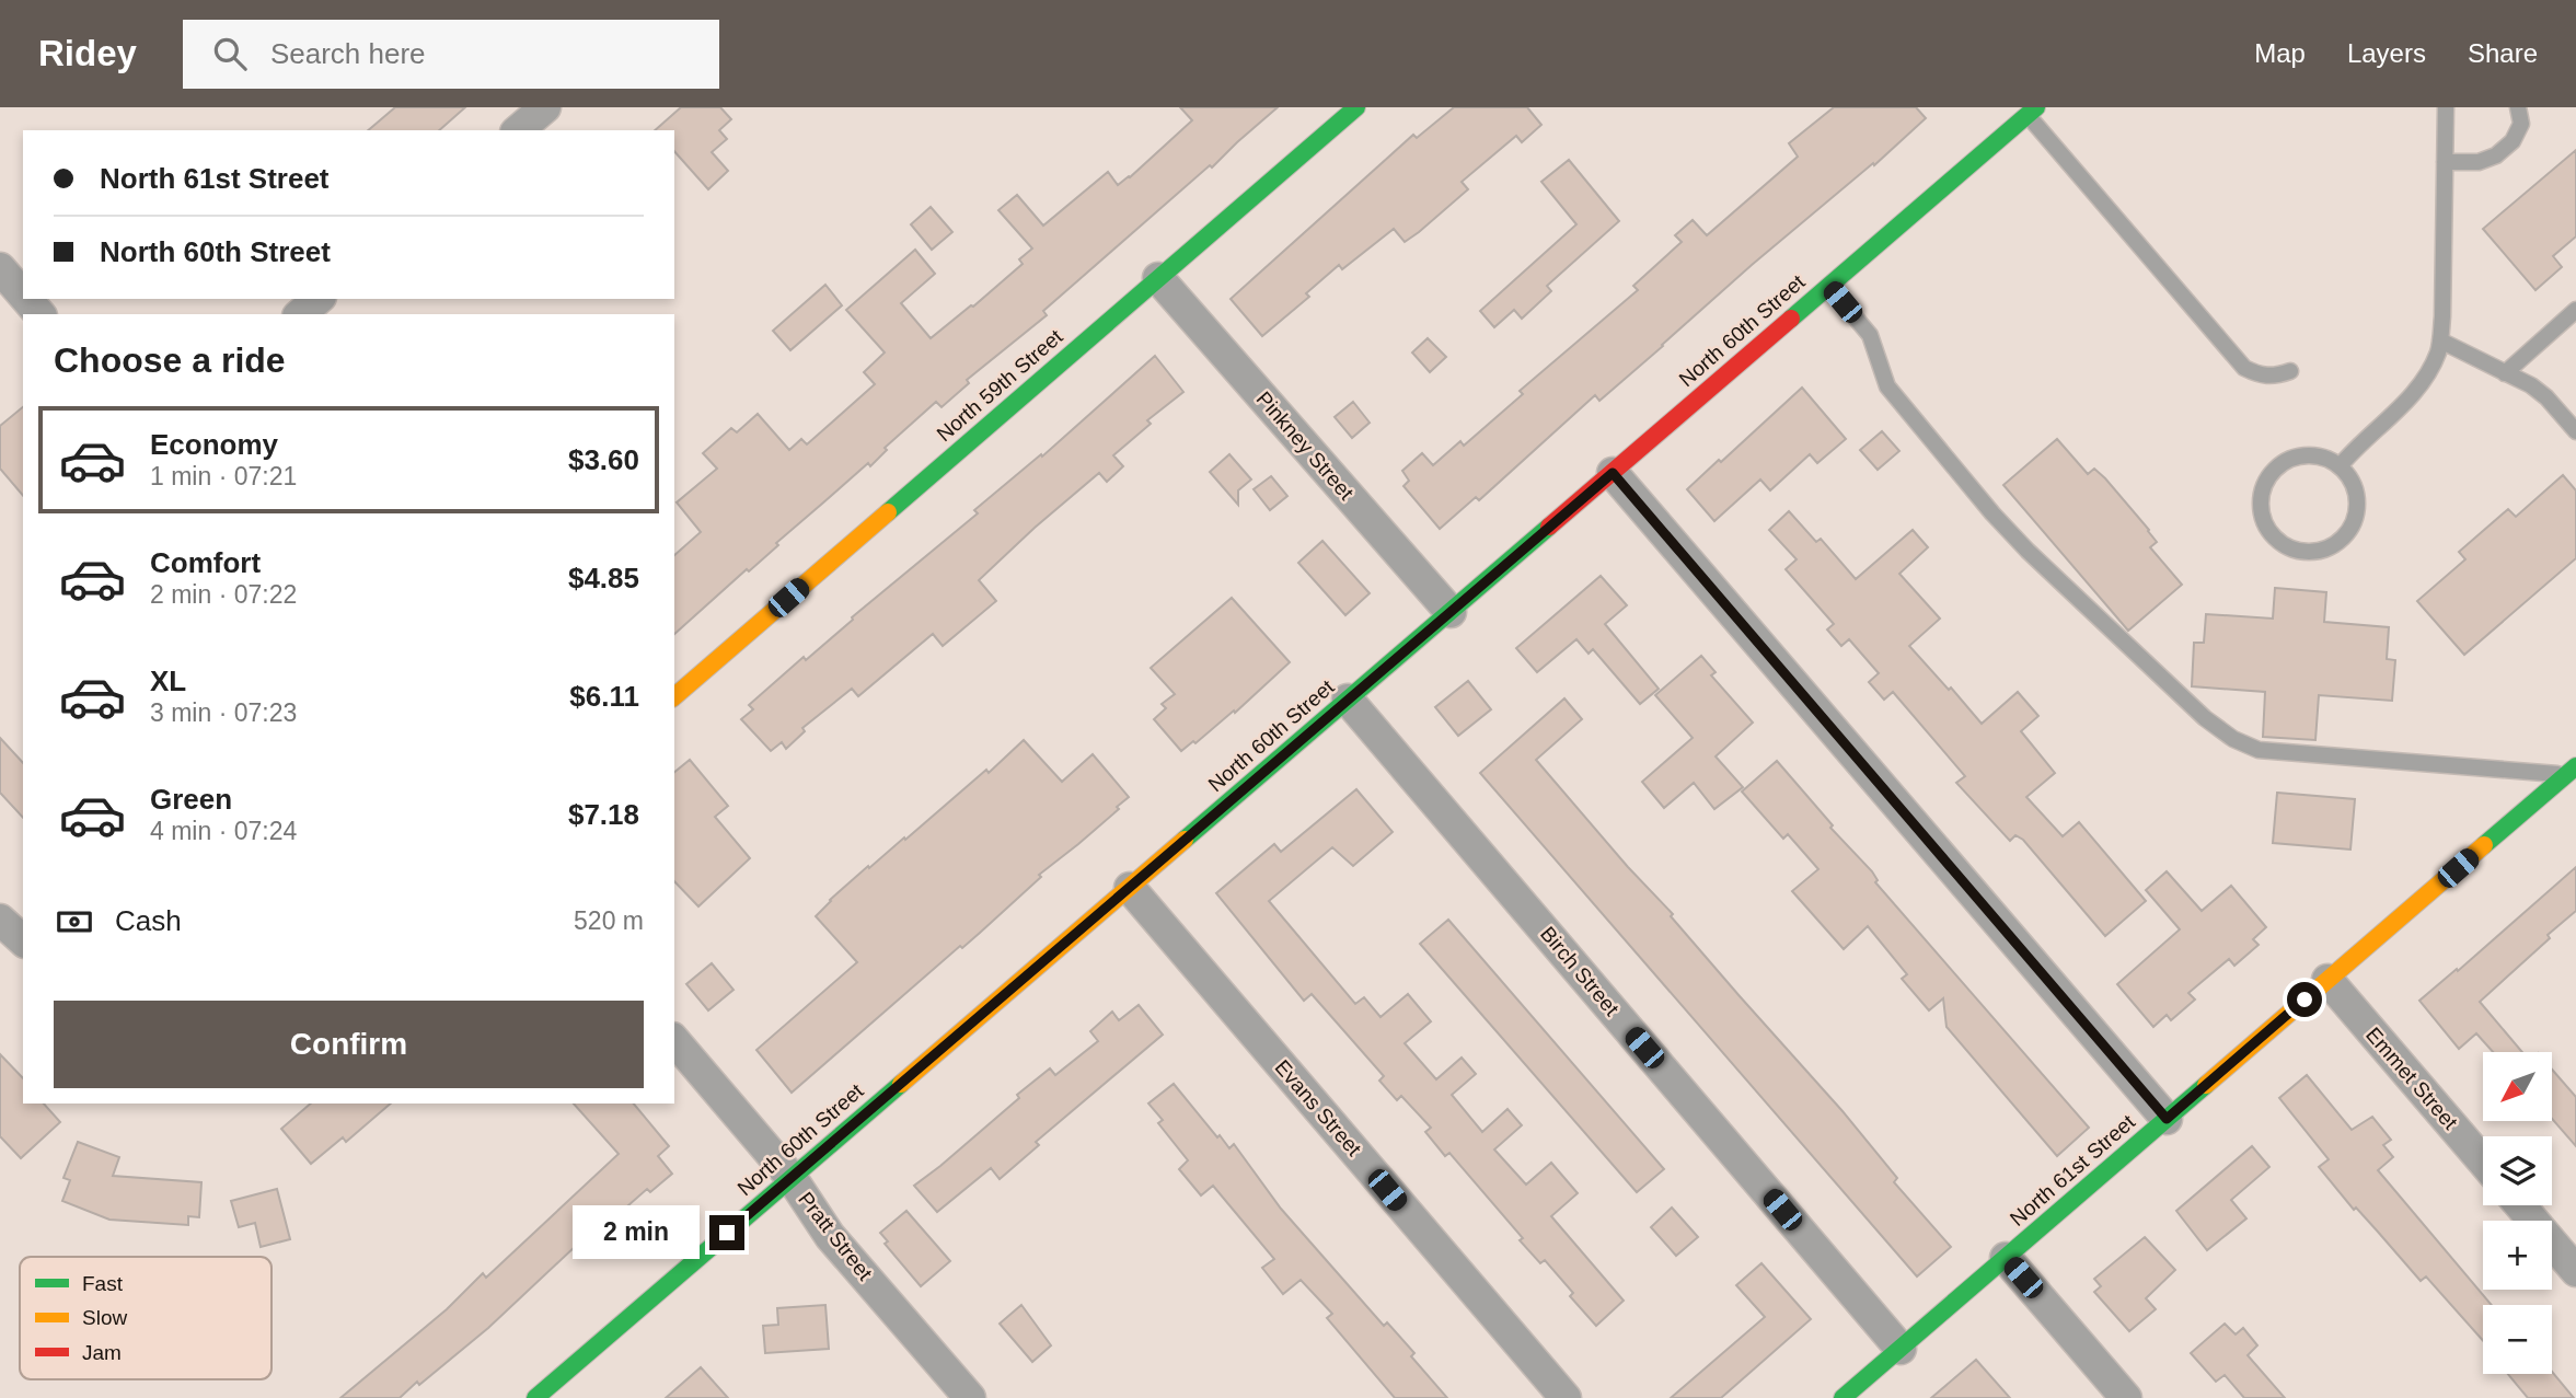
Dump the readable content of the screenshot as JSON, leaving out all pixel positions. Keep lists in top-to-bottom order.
{
  "streets": {
    "main road": ["North 60th Street", "North 59th Street", "North 61st Street"],
    "street": [
      "Pinkney Street",
      "Birch Street",
      "Emmet Street",
      "Evans Street",
      "Pratt Street"
    ]
  },
  "crossings": [
    ["North 60th Street", "Pinkney Street"],
    ["North 60th Street", "Birch Street"],
    ["North 60th Street", "Evans Street"],
    ["North 60th Street", "Pratt Street"],
    ["North 59th Street", "Pinkney Street"],
    ["Birch Street", "North 61st Street"],
    ["Emmet Street", "North 61st Street"]
  ],
  "legend": ["Fast", "Slow", "Jam"],
  "north": "bottom left",
  "page": {
    "header": "Ridey",
    "search": "Search here",
    "nav": ["Map", "Layers", "Share"],
    "banner": ["North 61st Street", "North 60th Street"],
    "heading": "Choose a ride",
    "list": [
      {
        "name": "Economy",
        "note": "1 min · 07:21",
        "value": "$3.60"
      },
      {
        "name": "Comfort",
        "note": "2 min · 07:22",
        "value": "$4.85"
      },
      {
        "name": "XL",
        "note": "3 min · 07:23",
        "value": "$6.11"
      },
      {
        "name": "Green",
        "note": "4 min · 07:24",
        "value": "$7.18"
      }
    ],
    "pay": ["Cash", "520 m"],
    "buttons": "Confirm",
    "map_buttons": ["+", "−"],
    "bubble": "2 min"
  }
}
